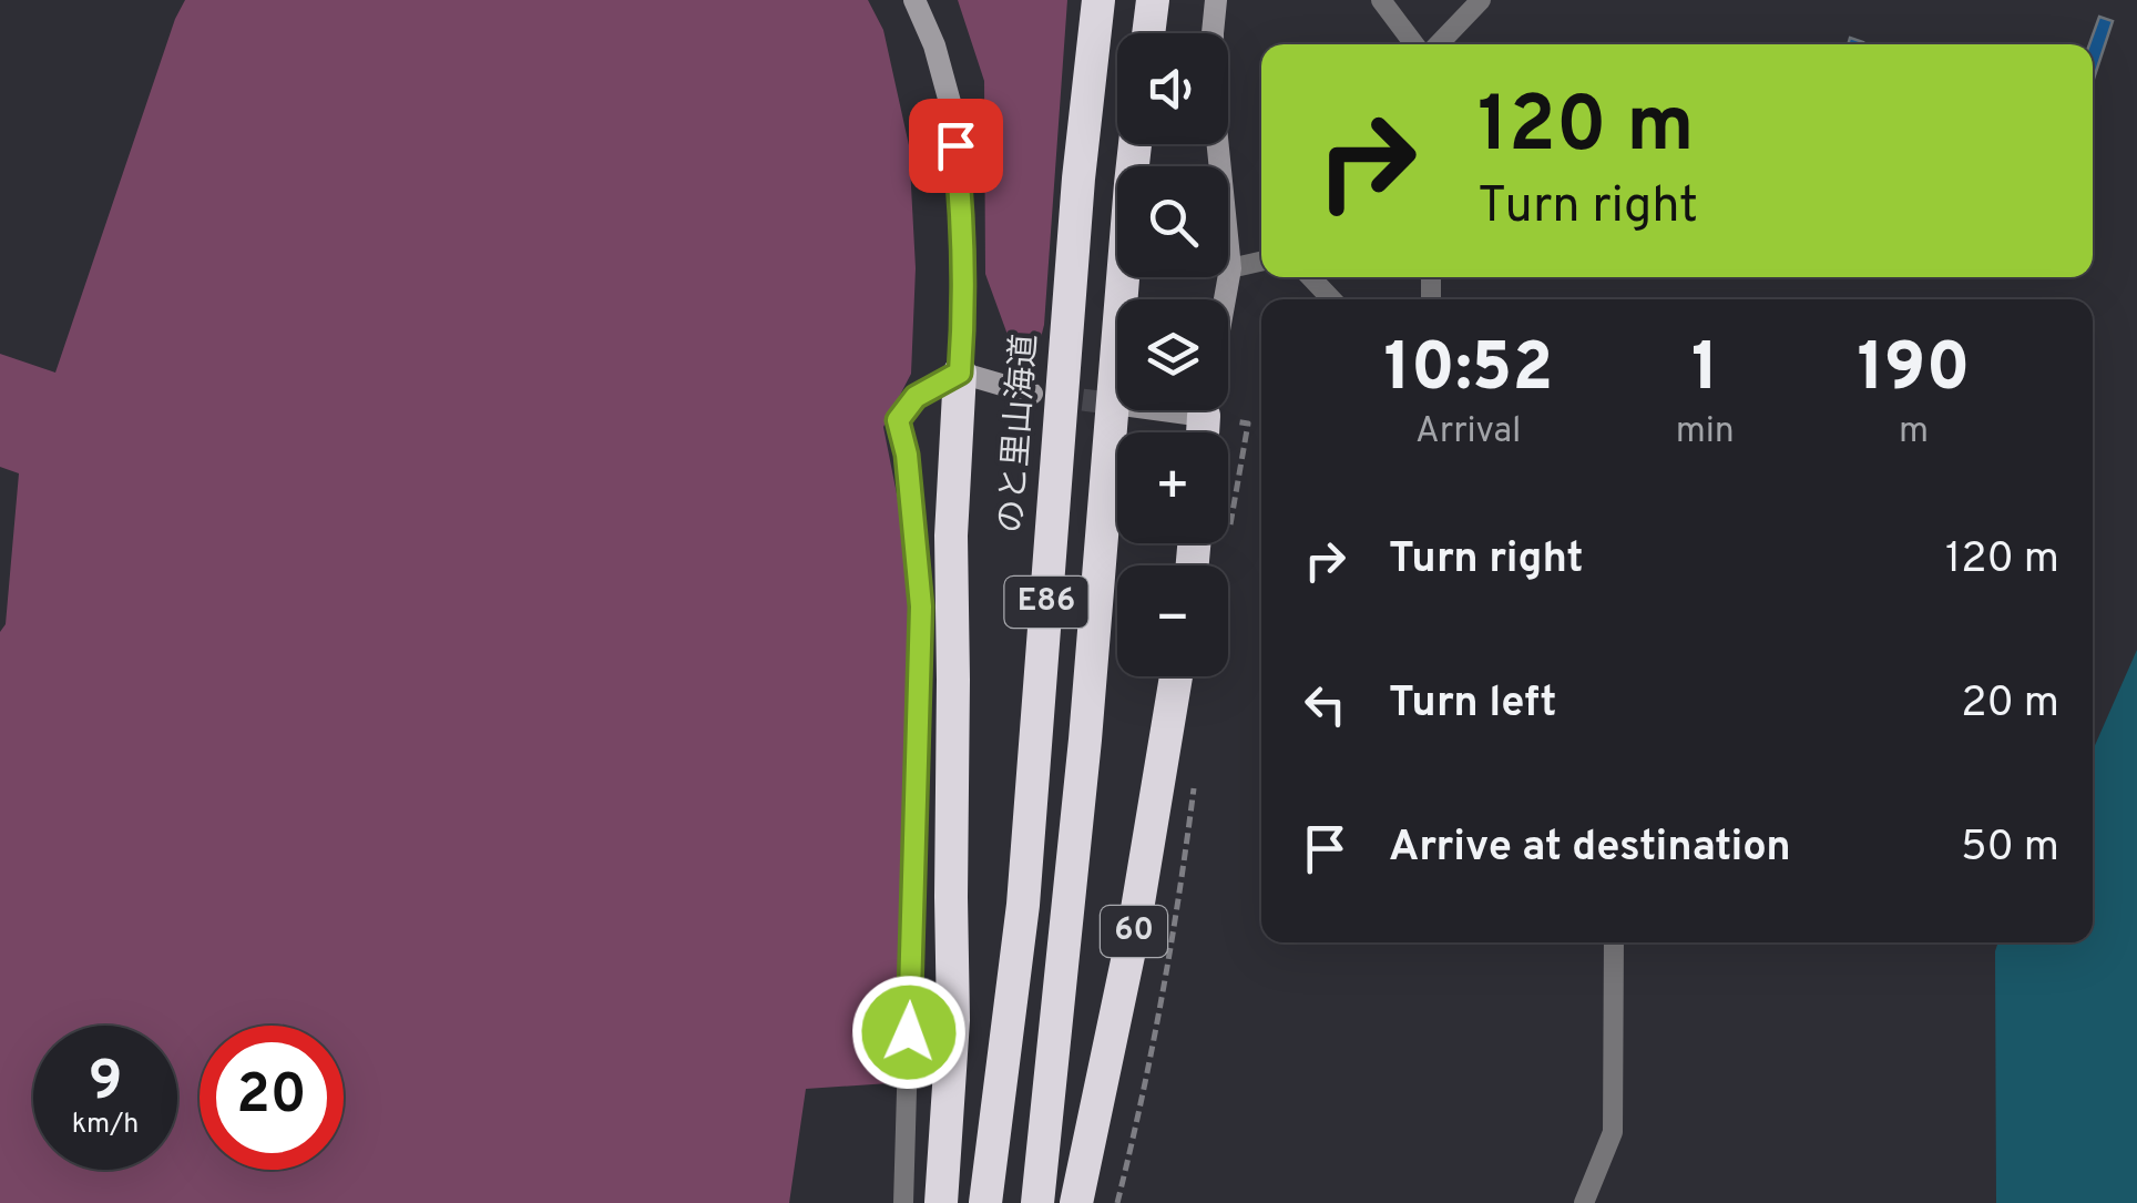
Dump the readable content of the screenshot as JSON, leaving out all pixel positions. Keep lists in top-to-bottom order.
{
  "streets": {
    "highway": ["のと里山海道", "E86", "60"]
  },
  "page": {
    "map_buttons": ["+", "−"],
    "turn": ["120 m", "Turn right"],
    "eta": [
      "10:52",
      "Arrival",
      "1",
      "min",
      "190",
      "m"
    ],
    "list": [
      {
        "name": "Turn right",
        "value": "120 m"
      },
      {
        "name": "Turn left",
        "value": "20 m"
      },
      {
        "name": "Arrive at destination",
        "value": "50 m"
      }
    ],
    "speed": "9 km/h",
    "limit": "20"
  }
}
